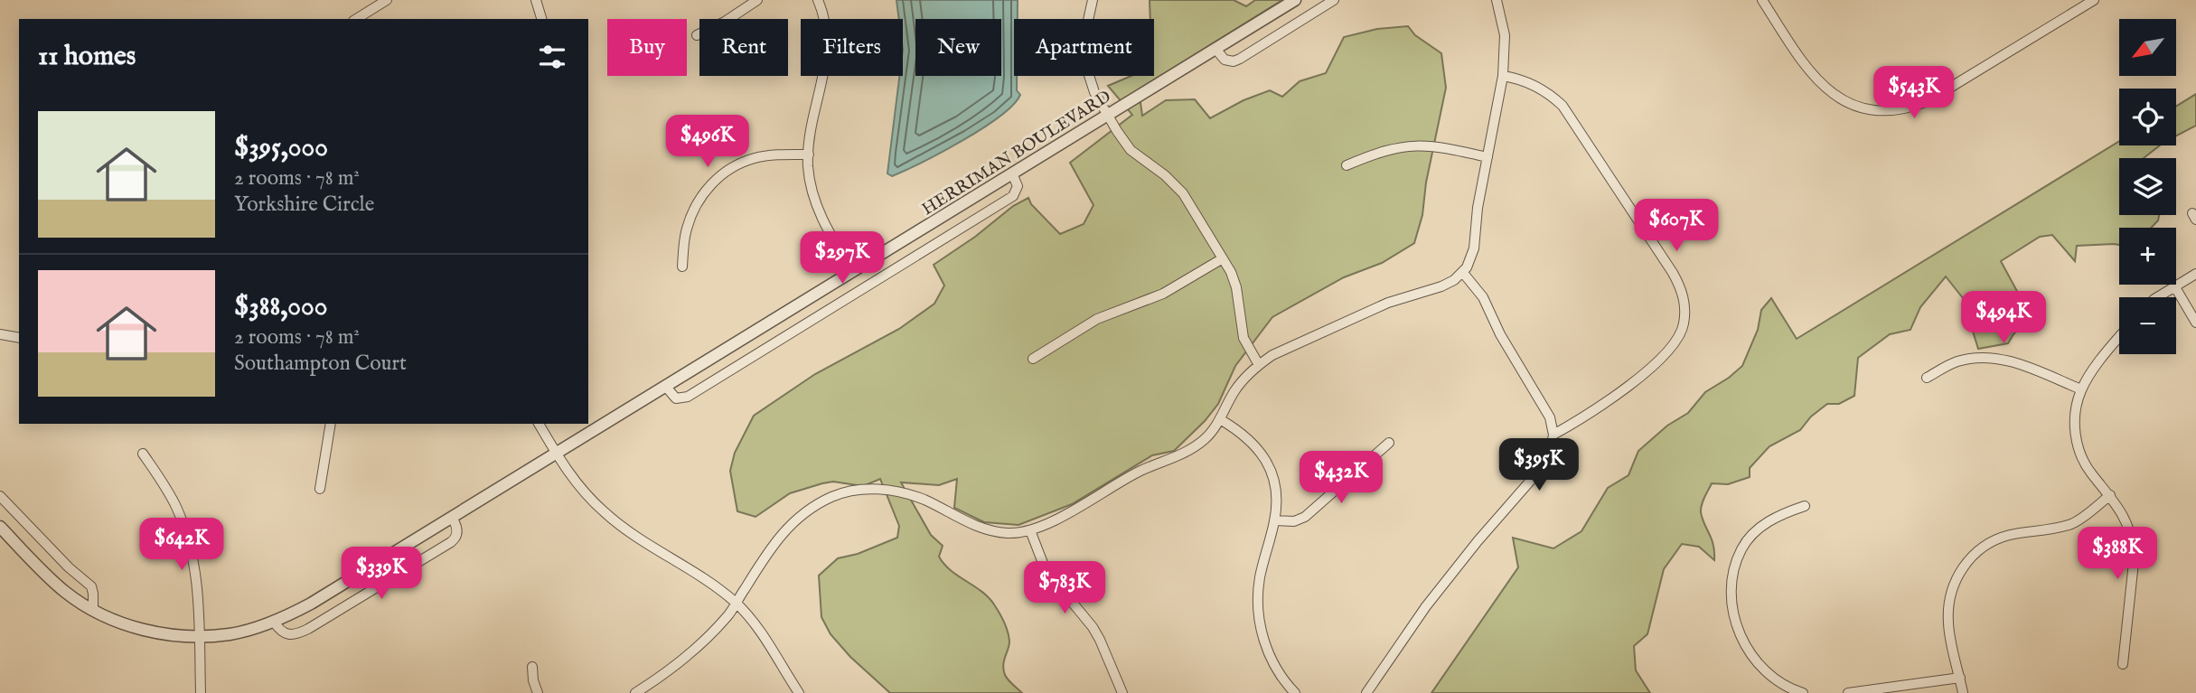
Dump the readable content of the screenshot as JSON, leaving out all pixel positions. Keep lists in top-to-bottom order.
{
  "streets": {
    "street": ["HERRIMAN BOULEVARD"]
  },
  "north": "bottom left",
  "page": {
    "map_buttons": ["+", "−"],
    "chip": [
      "Buy",
      "Rent",
      "Filters",
      "New",
      "Apartment"
    ],
    "heading": "11 homes",
    "price": [
      "$543K",
      "$496K",
      "$607K",
      "$297K",
      "$494K",
      "$395K",
      "$432K",
      "$642K",
      "$388K",
      "$339K",
      "$783K"
    ],
    "list": [
      {
        "name": "$395,000",
        "note": "2 rooms · 78 m² · Yorkshire Circle"
      },
      {
        "name": "$388,000",
        "note": "2 rooms · 78 m² · Southampton Court"
      }
    ]
  }
}
